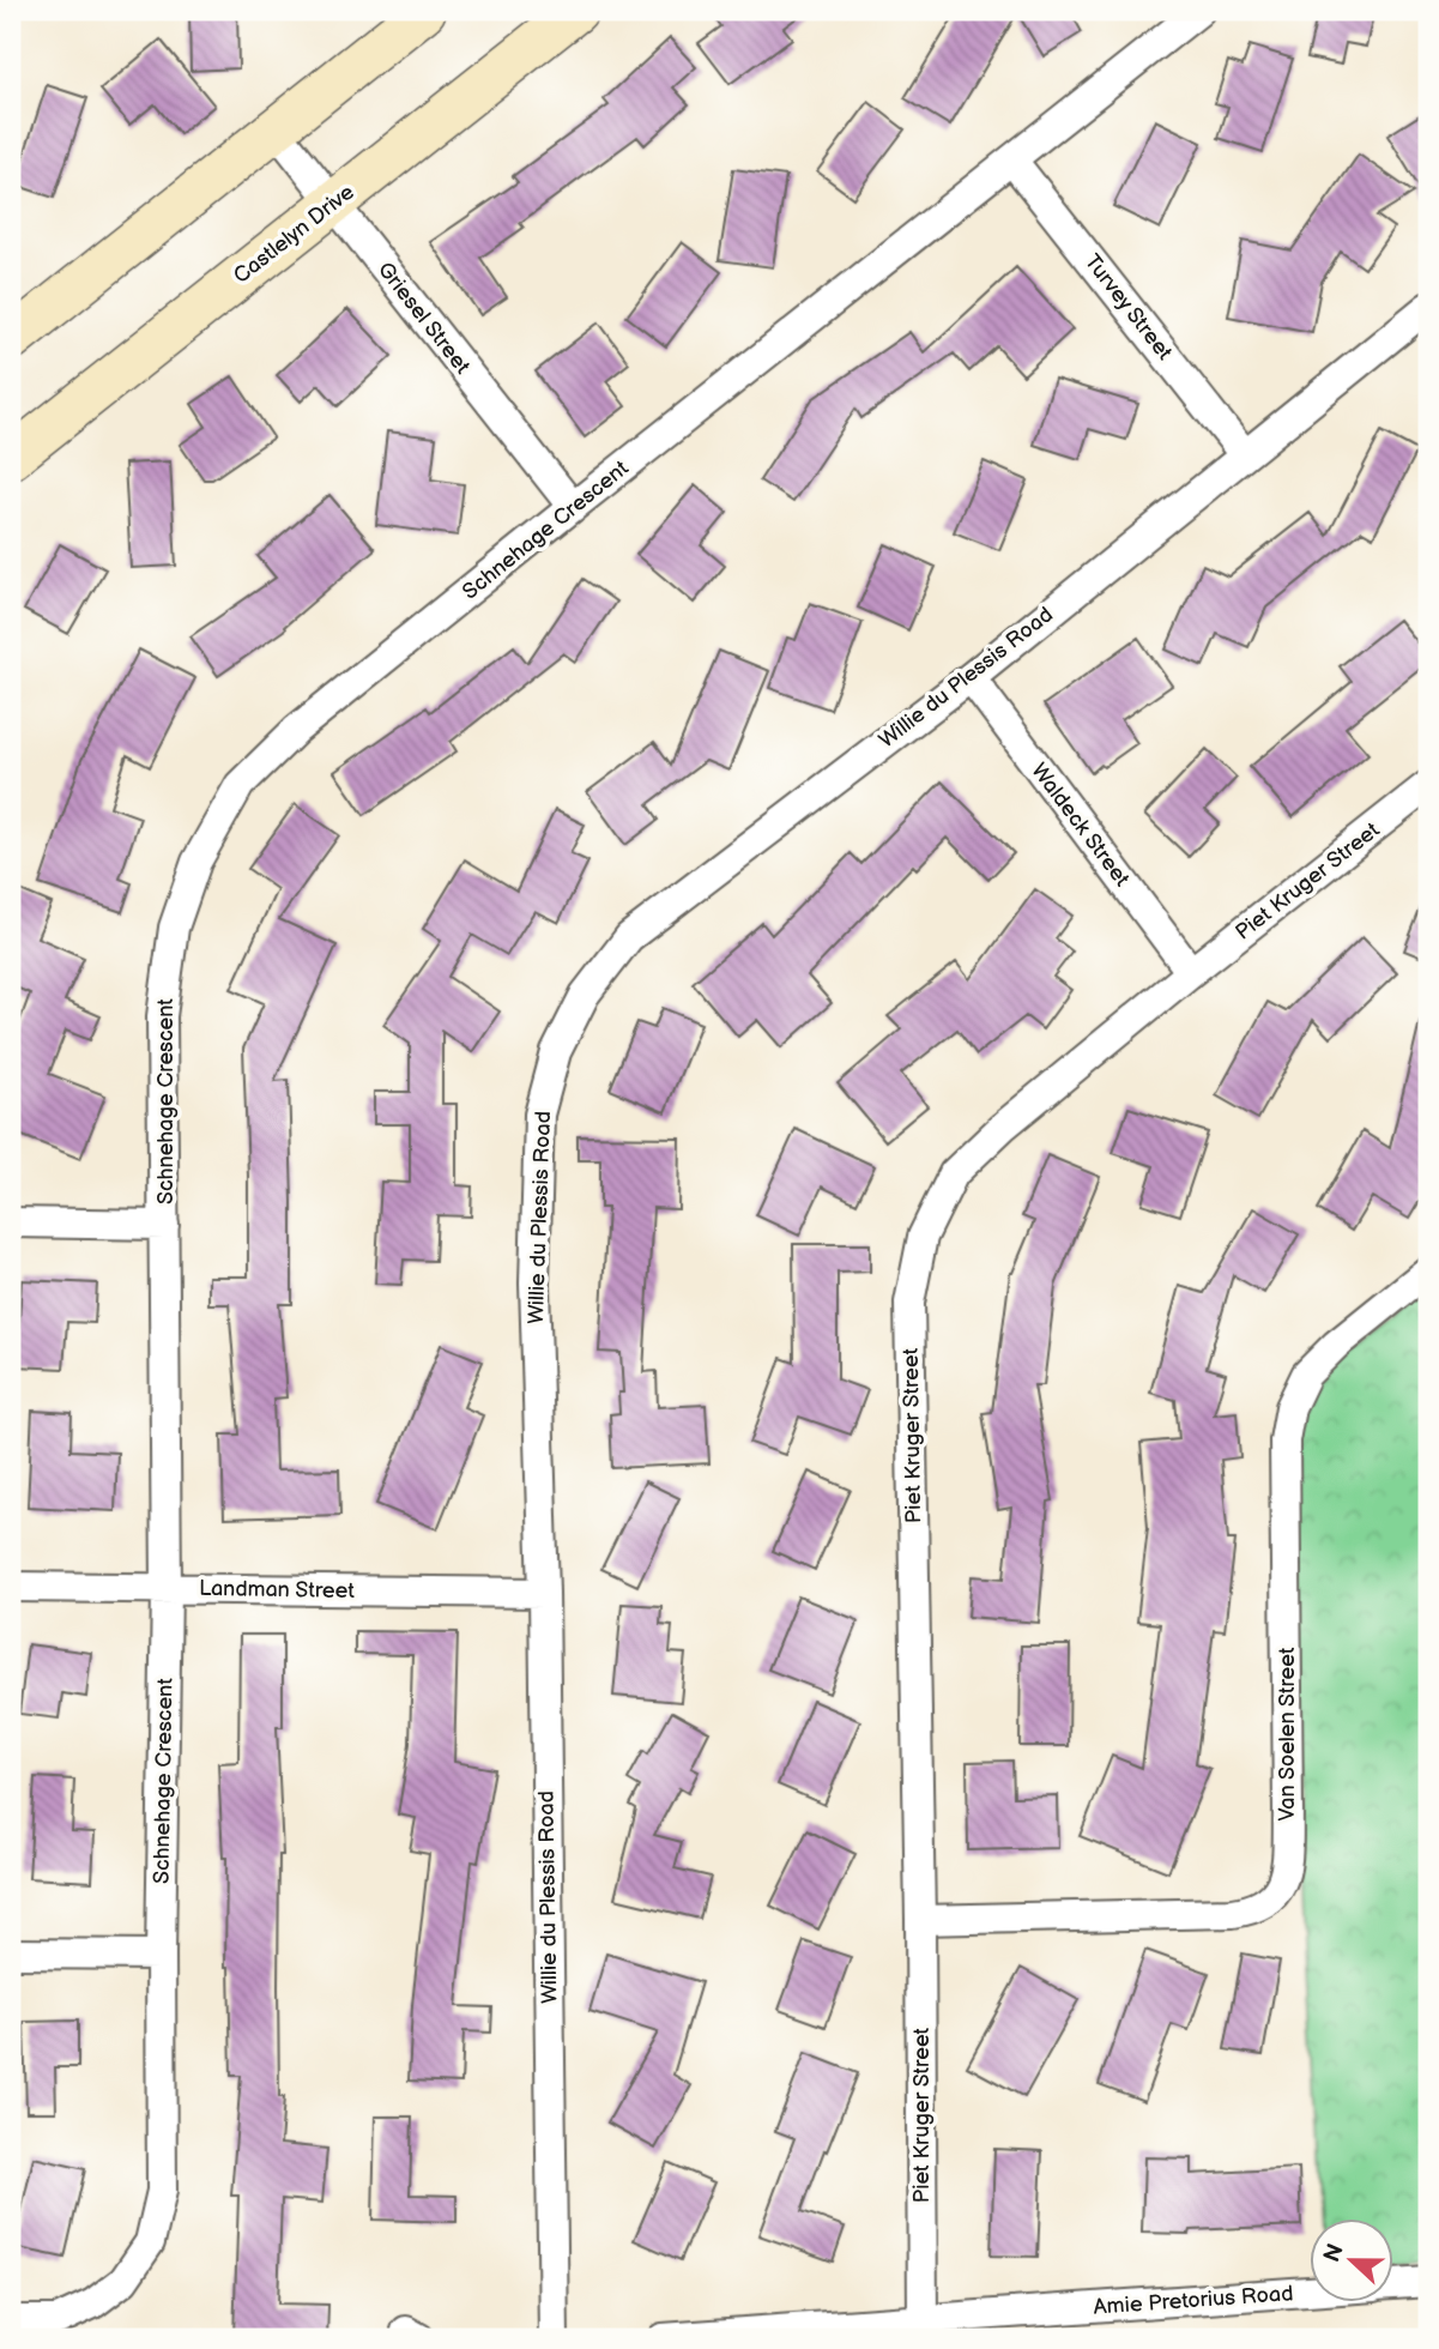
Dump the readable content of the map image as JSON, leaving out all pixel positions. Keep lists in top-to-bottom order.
{
  "streets": {
    "street": [
      "Castlelyn Drive",
      "Turvey Street",
      "Griesel Street",
      "Schnehage Crescent",
      "Willie du Plessis Road",
      "Waldeck Street",
      "Piet Kruger Street",
      "Landman Street",
      "Van Soelen Street",
      "Amie Pretorius Road"
    ]
  },
  "crossings": [
    ["Castlelyn Drive", "Griesel Street"],
    ["Turvey Street", "Schnehage Crescent"],
    ["Turvey Street", "Willie du Plessis Road"],
    ["Griesel Street", "Schnehage Crescent"],
    ["Schnehage Crescent", "Landman Street"],
    ["Willie du Plessis Road", "Waldeck Street"],
    ["Willie du Plessis Road", "Landman Street"],
    ["Waldeck Street", "Piet Kruger Street"],
    ["Piet Kruger Street", "Van Soelen Street"],
    ["Piet Kruger Street", "Amie Pretorius Road"]
  ],
  "north": "left"
}
